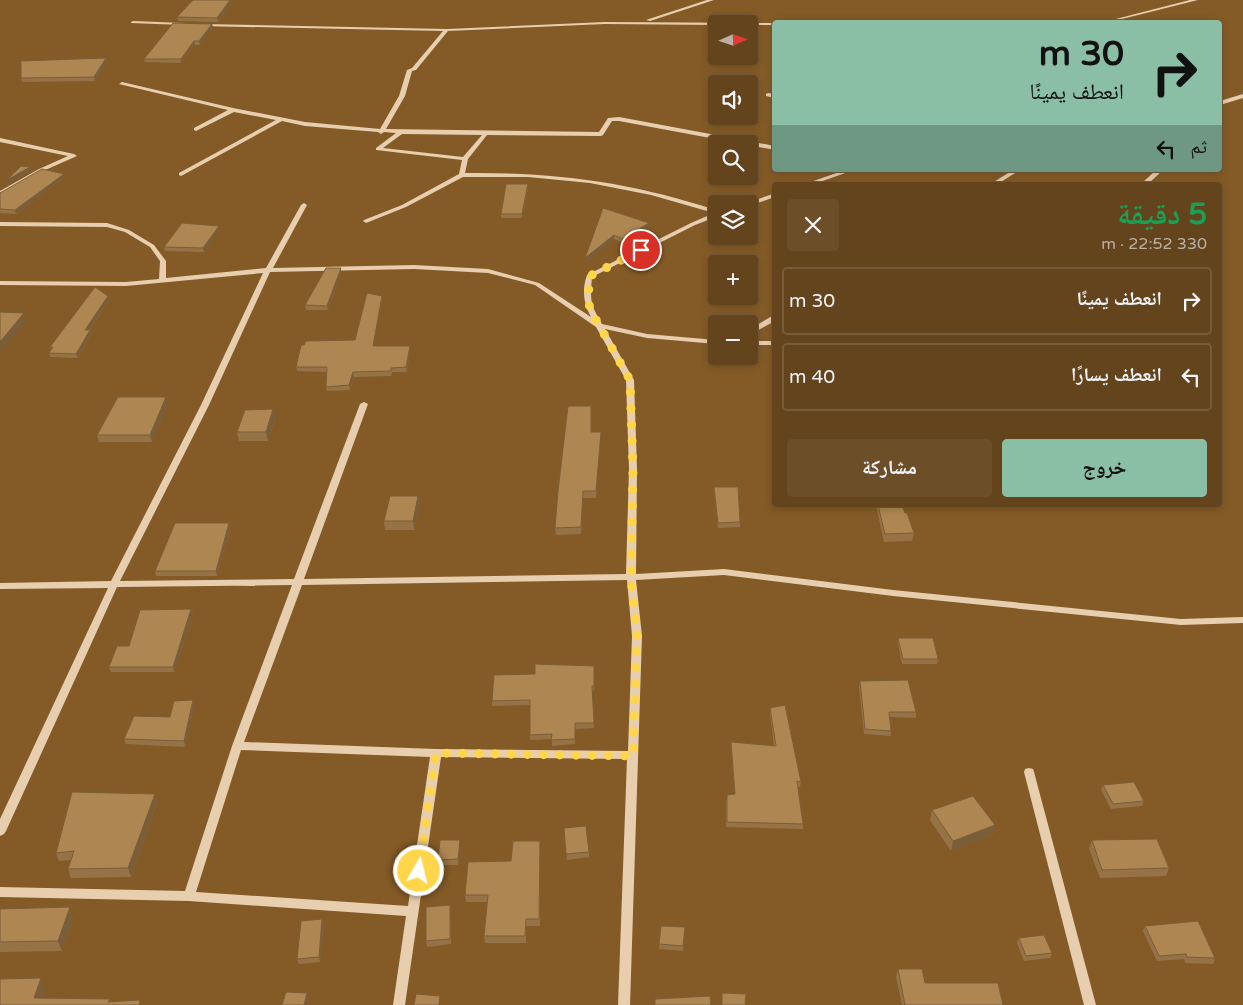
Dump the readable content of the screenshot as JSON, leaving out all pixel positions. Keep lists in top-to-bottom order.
{
  "north": "right",
  "page": {
    "map_buttons": ["+", "−"],
    "turn": ["30 m", "انعطف يمينًا"],
    "then": "ثم",
    "heading": ["5 دقيقة", "330 m · 22:52"],
    "list": [
      {
        "name": "انعطف يمينًا",
        "value": "30 m"
      },
      {
        "name": "انعطف يسارًا",
        "value": "40 m"
      }
    ],
    "buttons": ["خروج", "مشاركة"]
  }
}
